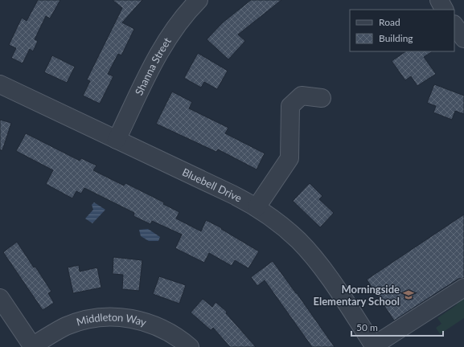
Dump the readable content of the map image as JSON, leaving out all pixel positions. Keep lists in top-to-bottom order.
{
  "streets": {
    "street": ["Shanna Street", "Bluebell Drive", "Middleton Way"]
  },
  "crossings": [
    ["Shanna Street", "Bluebell Drive"]
  ],
  "places": {
    "school or university": ["Morningside Elementary School"]
  },
  "legend": ["Road", "Building"],
  "scale_bar": "50 m"
}
